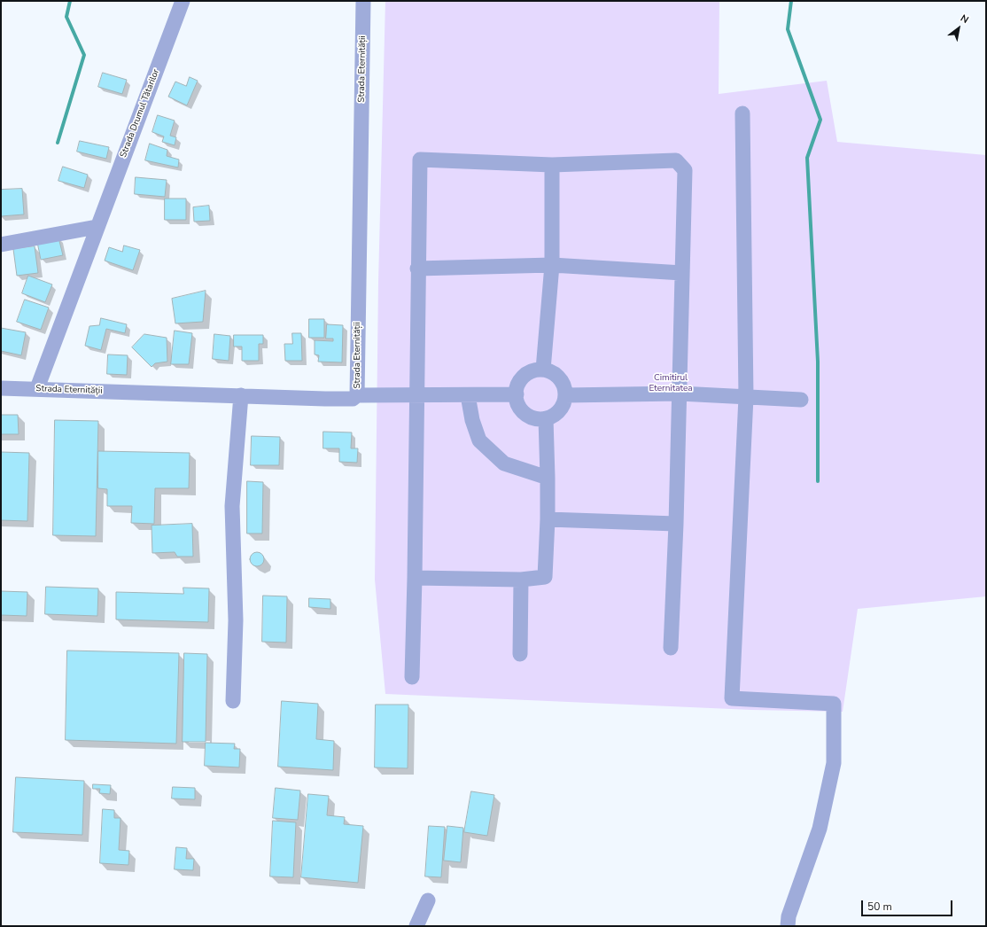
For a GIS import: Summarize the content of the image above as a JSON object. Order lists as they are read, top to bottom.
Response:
{
  "streets": {
    "street": ["Strada Eternității", "Strada Drumul Tătarilor"]
  },
  "crossings": [
    ["Strada Eternității", "Strada Drumul Tătarilor"]
  ],
  "parks": ["Cimitirul Eternitatea"],
  "scale_bar": "50 m",
  "north": "top right"
}
